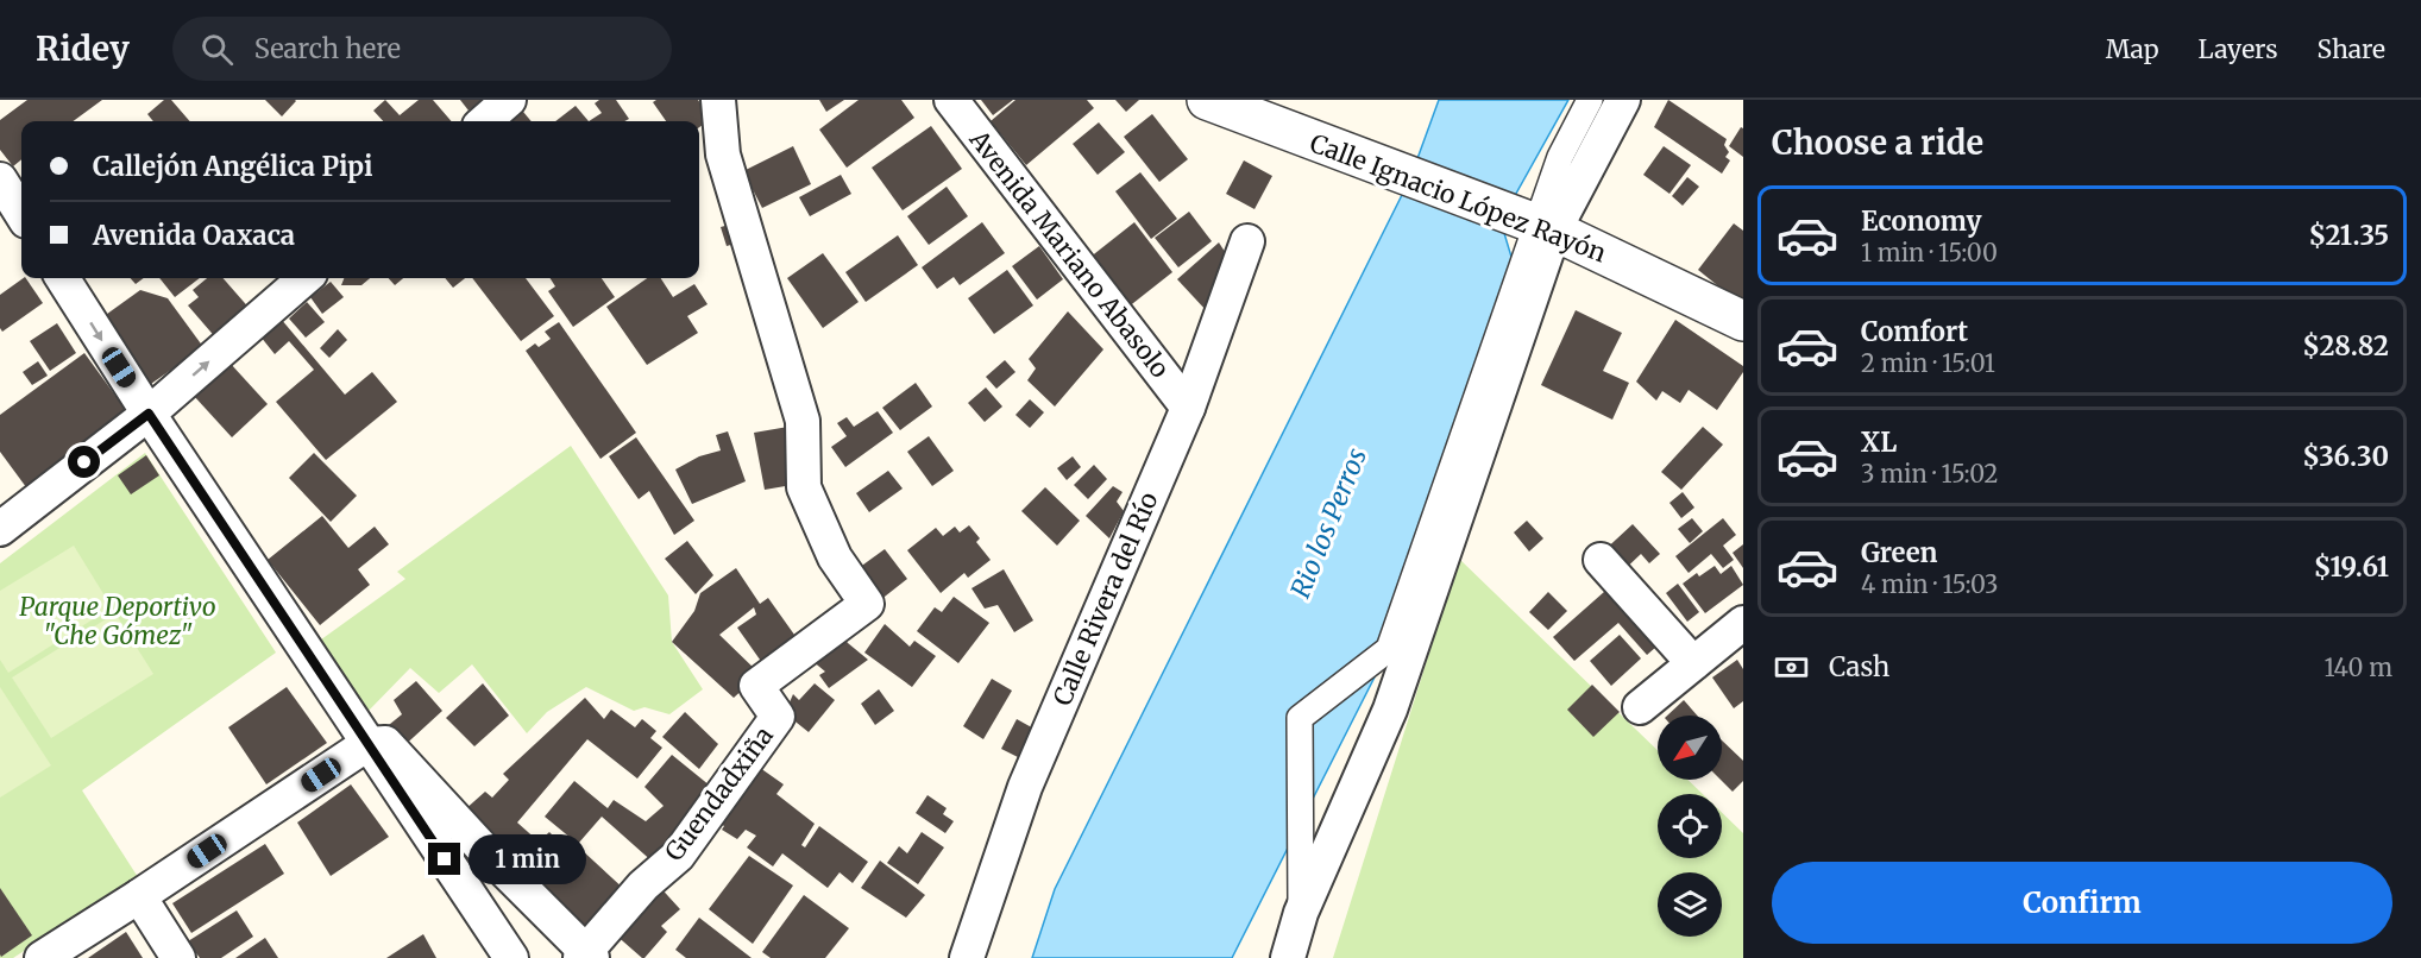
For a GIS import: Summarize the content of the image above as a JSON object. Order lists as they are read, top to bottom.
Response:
{
  "streets": {
    "street": [
      "Calle Ignacio López Rayón",
      "Avenida Mariano Abasolo",
      "Calle Rivera del Río",
      "Guendadxiña"
    ]
  },
  "crossings": [
    ["Avenida Mariano Abasolo", "Calle Rivera del Río"]
  ],
  "water": ["Rio los Perros"],
  "parks": ["Parque Deportivo \"Che Gómez\""],
  "north": "bottom left",
  "page": {
    "header": "Ridey",
    "search": "Search here",
    "nav": ["Map", "Layers", "Share"],
    "heading": "Choose a ride",
    "banner": ["Callejón Angélica Pipi", "Avenida Oaxaca"],
    "list": [
      {
        "name": "Economy",
        "note": "1 min · 15:00",
        "value": "$21.35"
      },
      {
        "name": "Comfort",
        "note": "2 min · 15:01",
        "value": "$28.82"
      },
      {
        "name": "XL",
        "note": "3 min · 15:02",
        "value": "$36.30"
      },
      {
        "name": "Green",
        "note": "4 min · 15:03",
        "value": "$19.61"
      }
    ],
    "pay": ["Cash", "140 m"],
    "bubble": "1 min",
    "buttons": "Confirm"
  }
}
